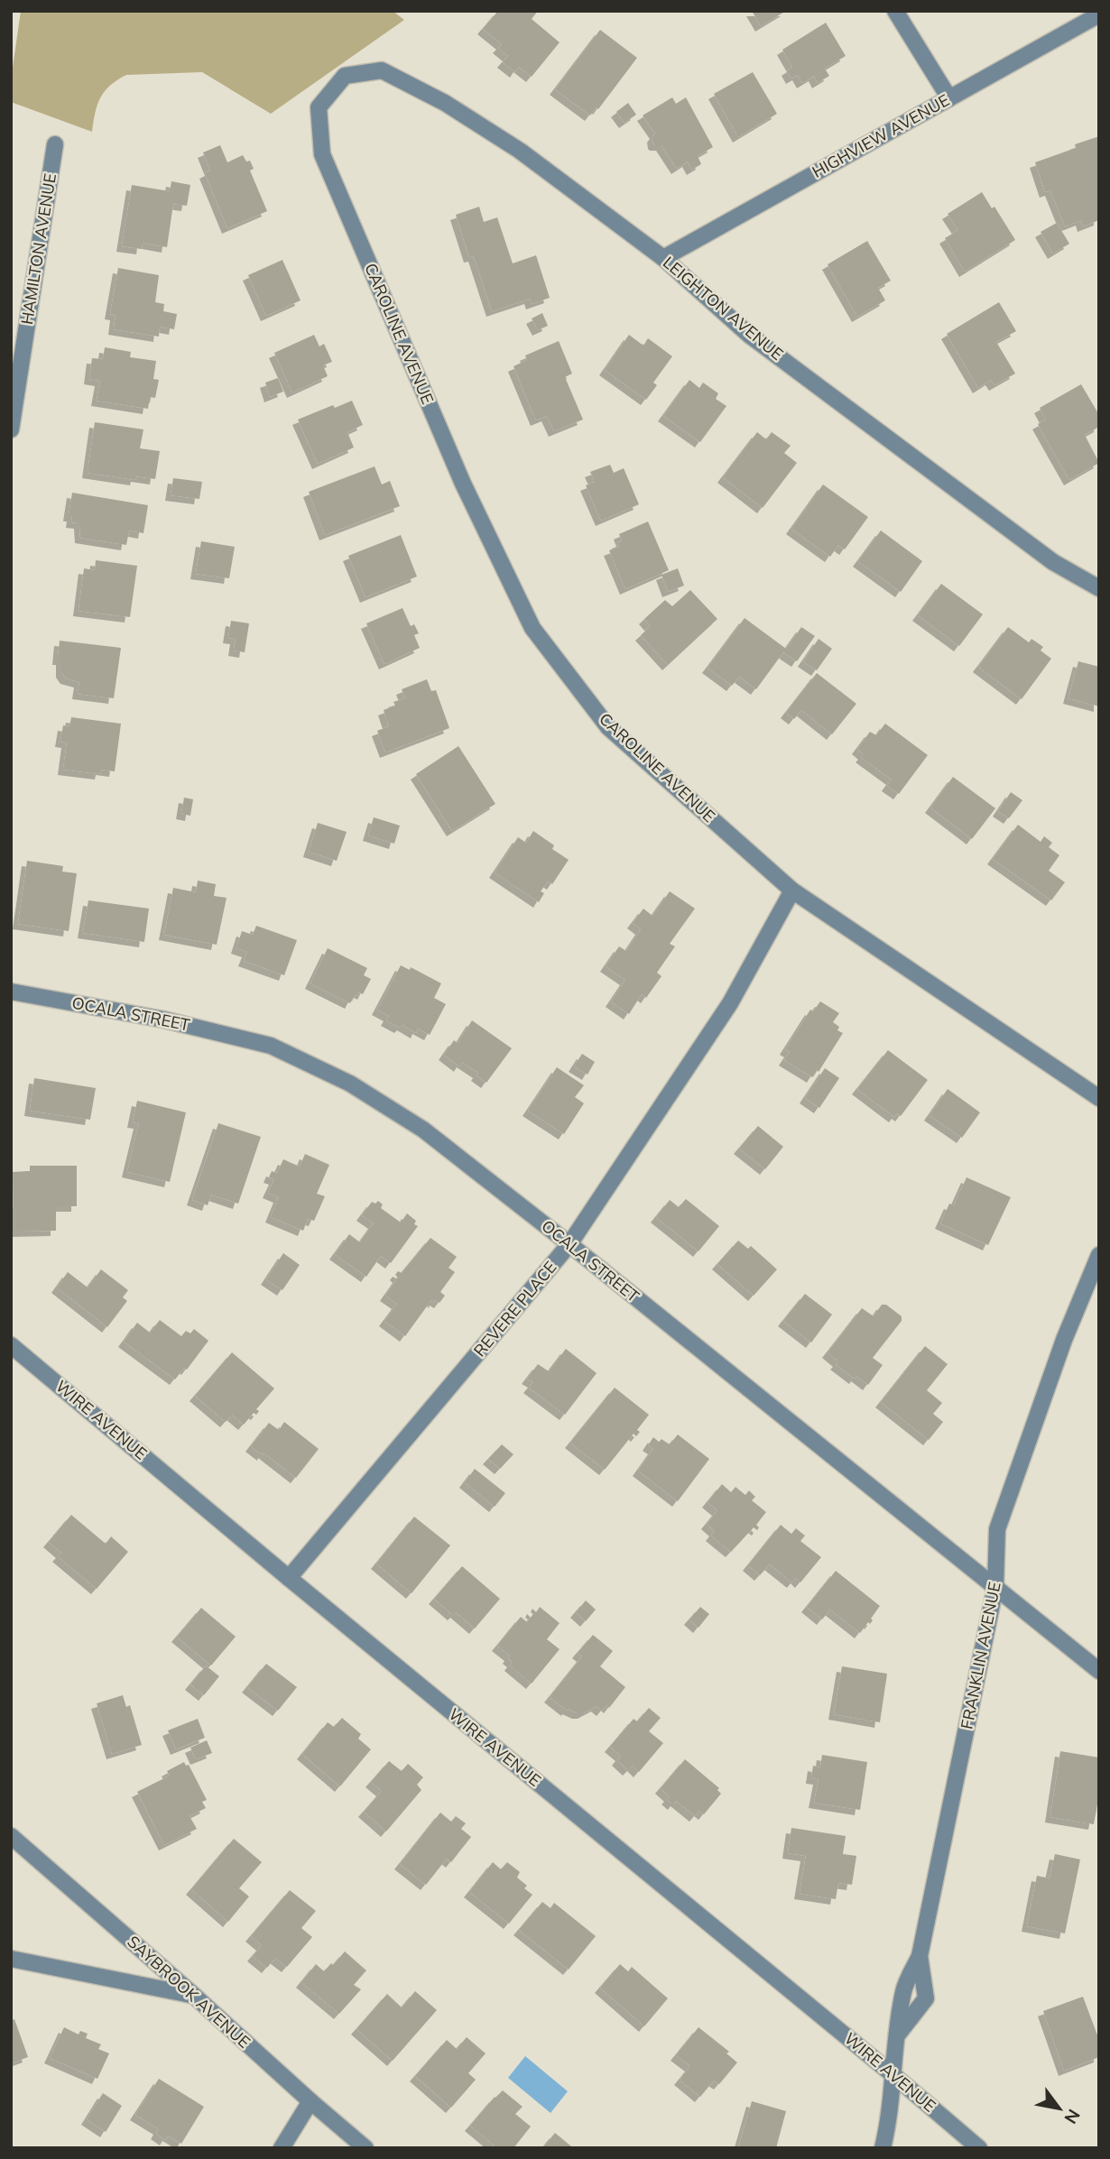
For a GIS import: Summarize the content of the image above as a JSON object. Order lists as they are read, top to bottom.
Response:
{
  "streets": {
    "street": [
      "HIGHVIEW AVENUE",
      "HAMILTON AVENUE",
      "LEIGHTON AVENUE",
      "CAROLINE AVENUE",
      "OCALA STREET",
      "REVERE PLACE",
      "WIRE AVENUE",
      "FRANKLIN AVENUE",
      "SAYBROOK AVENUE"
    ]
  },
  "crossings": [
    ["HIGHVIEW AVENUE", "LEIGHTON AVENUE"],
    ["LEIGHTON AVENUE", "CAROLINE AVENUE"],
    ["CAROLINE AVENUE", "REVERE PLACE"],
    ["OCALA STREET", "REVERE PLACE"],
    ["OCALA STREET", "FRANKLIN AVENUE"],
    ["REVERE PLACE", "WIRE AVENUE"],
    ["WIRE AVENUE", "FRANKLIN AVENUE"]
  ],
  "north": "bottom right"
}
